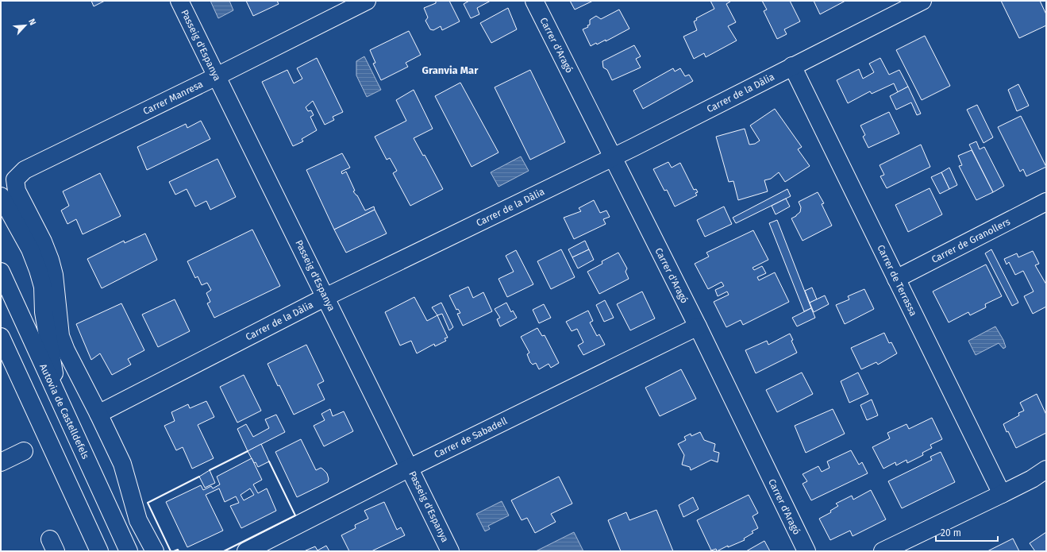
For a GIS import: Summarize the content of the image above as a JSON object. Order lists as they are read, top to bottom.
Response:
{
  "streets": {
    "main road": [
      "Passeig d'Espanya",
      "Carrer d'Aragó",
      "Carrer de la Dàlia",
      "Carrer Manresa",
      "Carrer de Granollers",
      "Carrer de Terrassa",
      "Autovia de Castelldefels",
      "Carrer de Sabadell"
    ]
  },
  "crossings": [
    ["Passeig d'Espanya", "Carrer de la Dàlia"],
    ["Passeig d'Espanya", "Carrer Manresa"],
    ["Passeig d'Espanya", "Carrer de Sabadell"],
    ["Carrer d'Aragó", "Carrer de la Dàlia"],
    ["Carrer d'Aragó", "Carrer de Sabadell"],
    ["Carrer de la Dàlia", "Carrer Manresa"],
    ["Carrer de la Dàlia", "Carrer de Terrassa"],
    ["Carrer de Granollers", "Carrer de Terrassa"]
  ],
  "districts": ["Granvia Mar"],
  "scale_bar": "20 m",
  "north": "top right"
}
